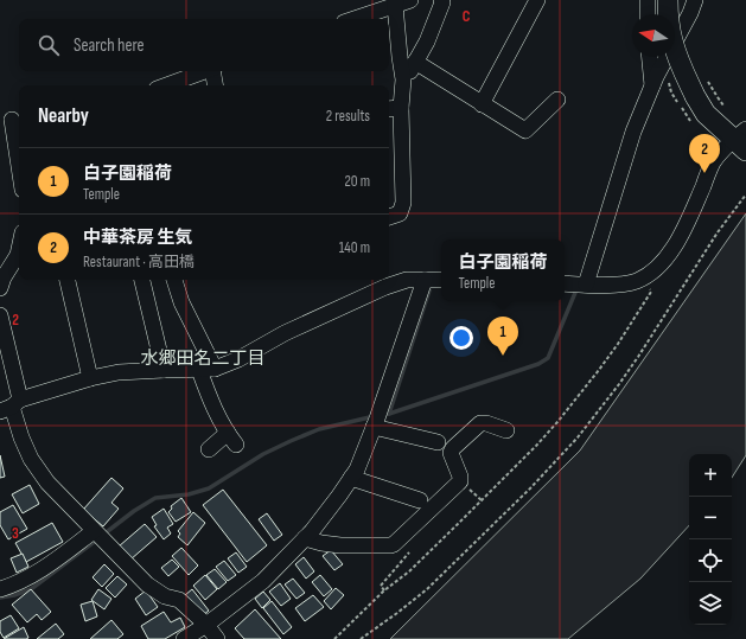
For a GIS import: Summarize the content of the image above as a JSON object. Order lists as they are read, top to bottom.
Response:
{
  "districts": ["水郷田名二丁目"],
  "north": "left",
  "page": {
    "search": "Search here",
    "heading": ["Nearby", "2 results"],
    "pins": ["2", "1"],
    "list": [
      {
        "mark": "1",
        "name": "白子園稲荷",
        "note": "Temple",
        "value": "20 m"
      },
      {
        "mark": "2",
        "name": "中華茶房 生気",
        "note": "Restaurant · 高田橋",
        "value": "140 m"
      }
    ],
    "popup": ["白子園稲荷", "Temple"],
    "map_buttons": ["+", "−"]
  },
  "grid": {
    "columns": ["C"],
    "rows": ["2", "3"]
  }
}
